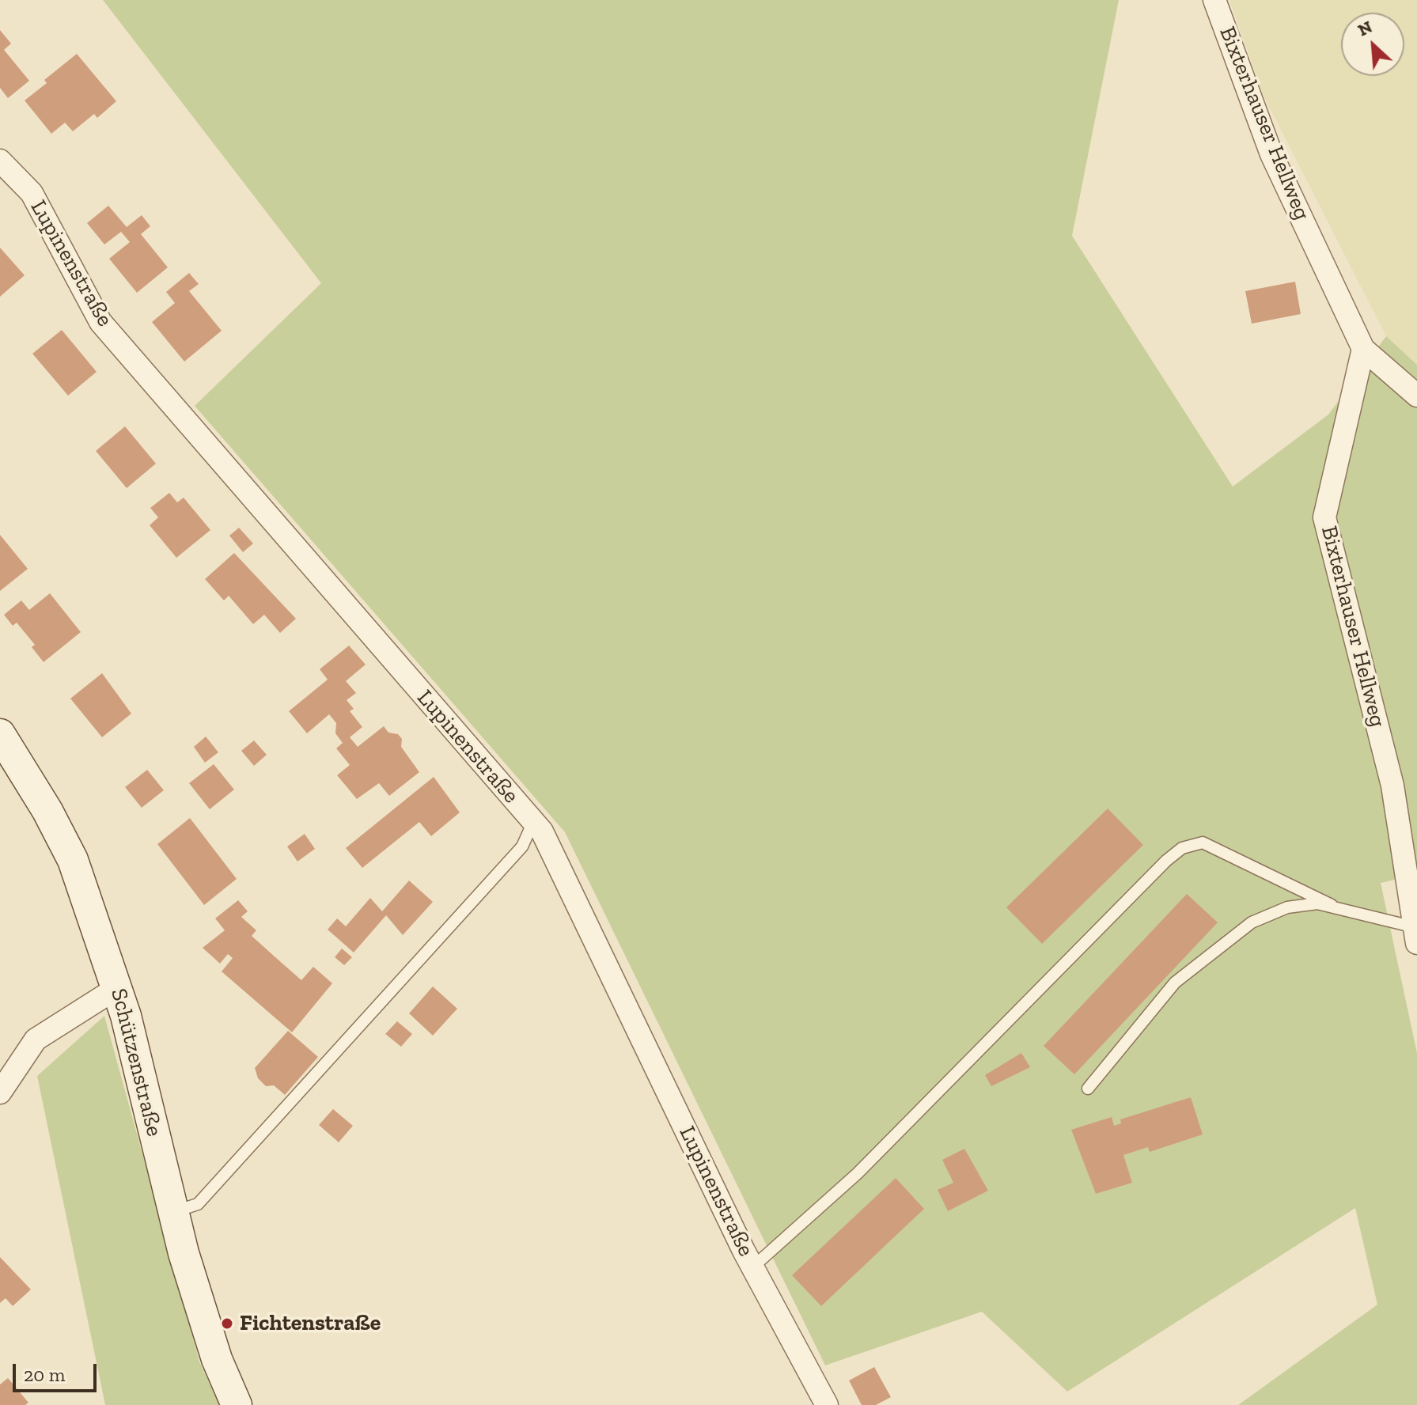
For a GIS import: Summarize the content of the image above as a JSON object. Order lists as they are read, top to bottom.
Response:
{
  "streets": {
    "street": ["Bixterhauser Hellweg", "Lupinenstraße", "Schützenstraße"]
  },
  "places": ["Fichtenstraße"],
  "scale_bar": "20 m",
  "north": "top left"
}
